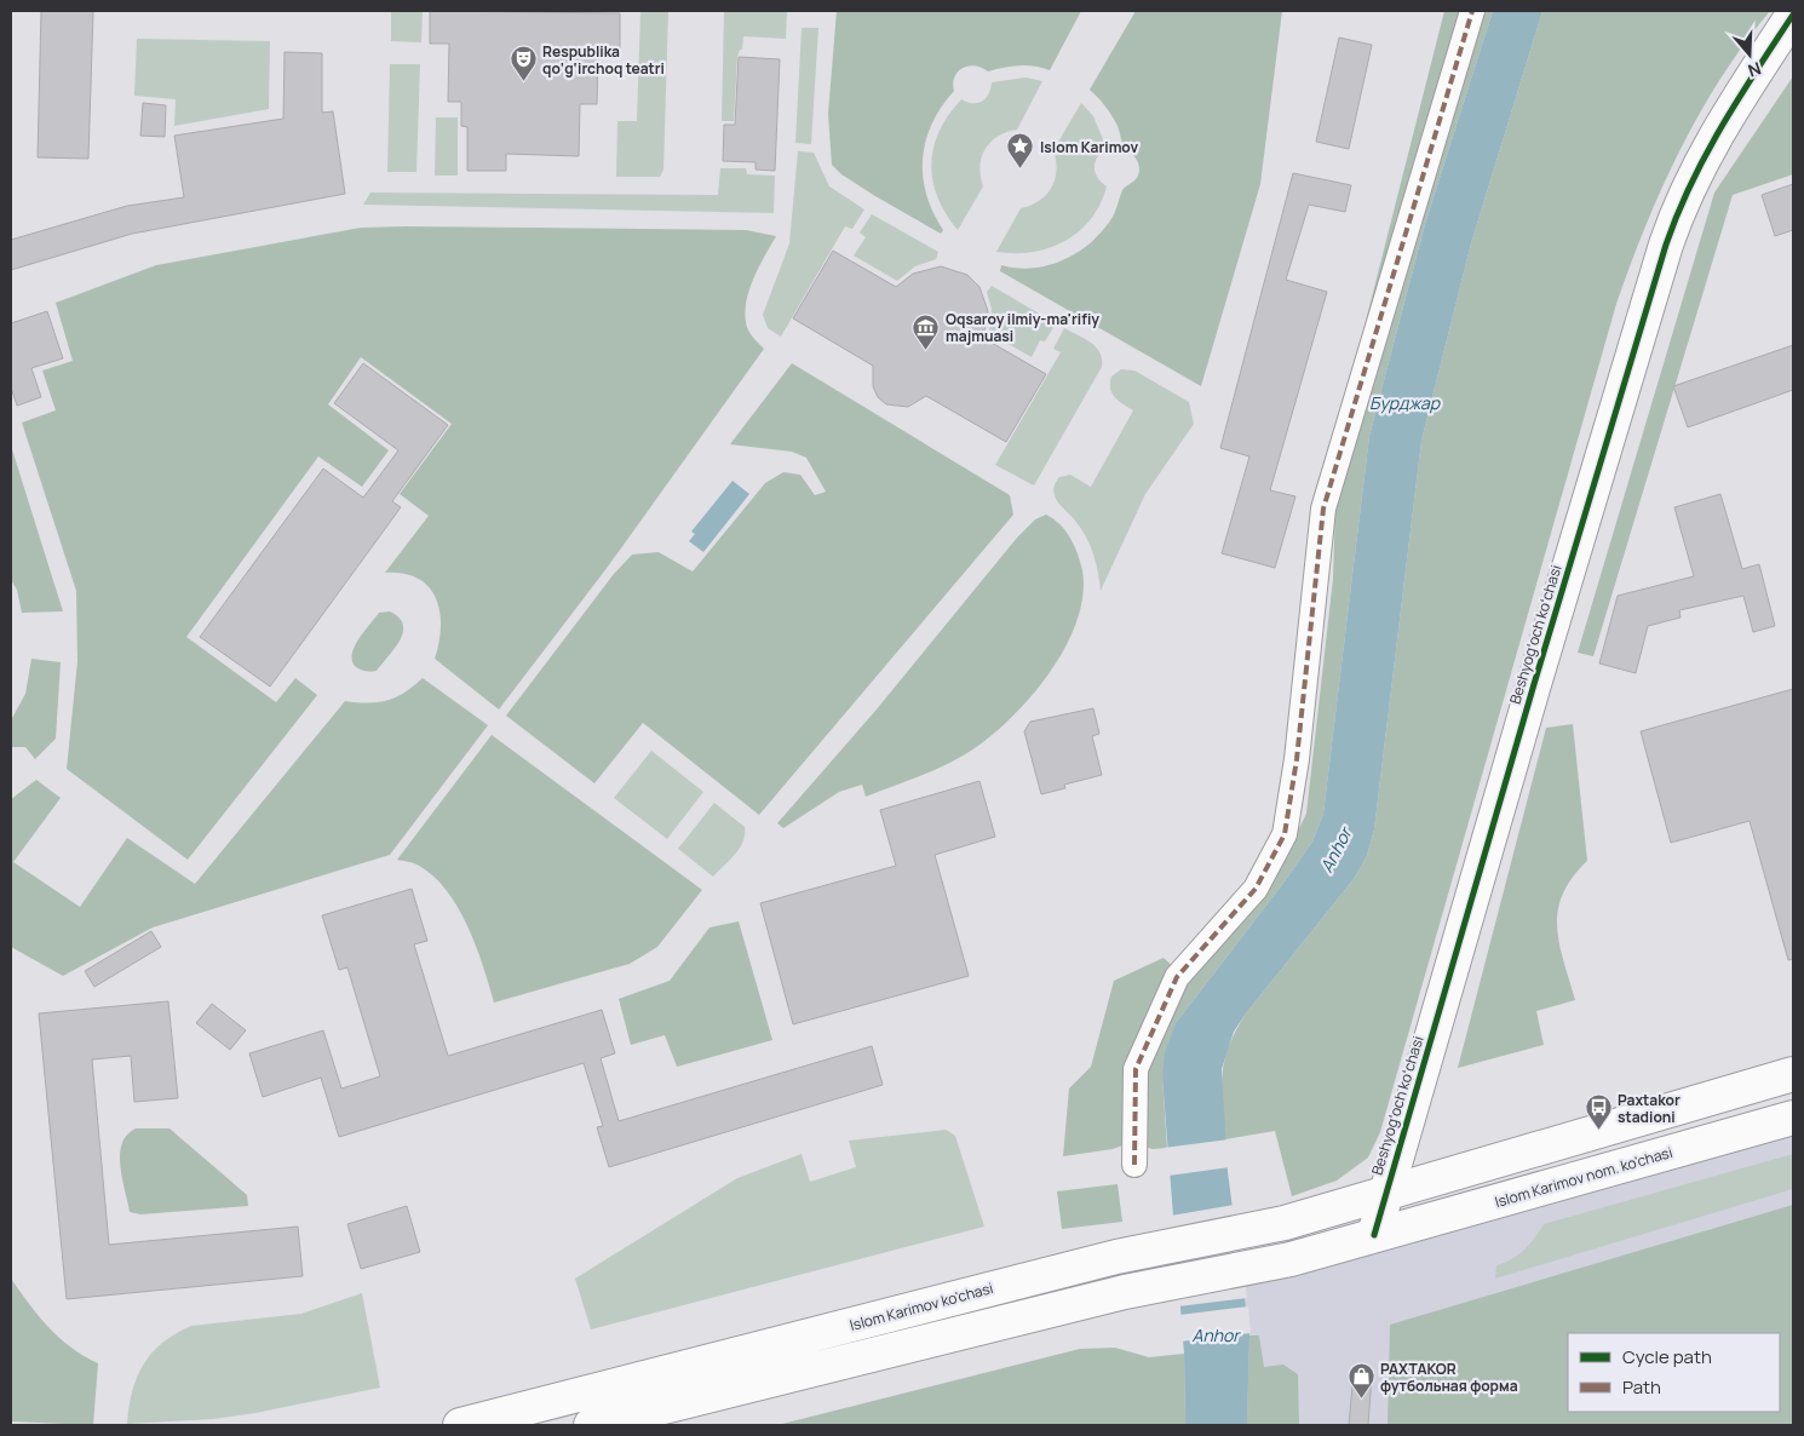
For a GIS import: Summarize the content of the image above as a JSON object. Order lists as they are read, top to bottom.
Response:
{
  "streets": {
    "main road": ["Beshyogʻoch koʻchasi", "Islom Karimov nom. ko'chasi", "Islom Karimov ko'chasi"]
  },
  "crossings": [
    ["Beshyogʻoch koʻchasi", "Islom Karimov nom. ko'chasi"],
    ["Beshyogʻoch koʻchasi", "Islom Karimov ko'chasi"]
  ],
  "water": ["Бурджар", "Anhor"],
  "places": {
    "theatre": ["Respublika qo‘g‘irchoq teatri"],
    "place": ["Islom Karimov"],
    "museum": ["Oqsaroy ilmiy-ma'rifiy majmuasi"],
    "bus stop": ["Paxtakor stadioni"],
    "shop": ["PAXTAKOR футбольная форма"]
  },
  "legend": ["Cycle path", "Path"],
  "north": "bottom"
}
